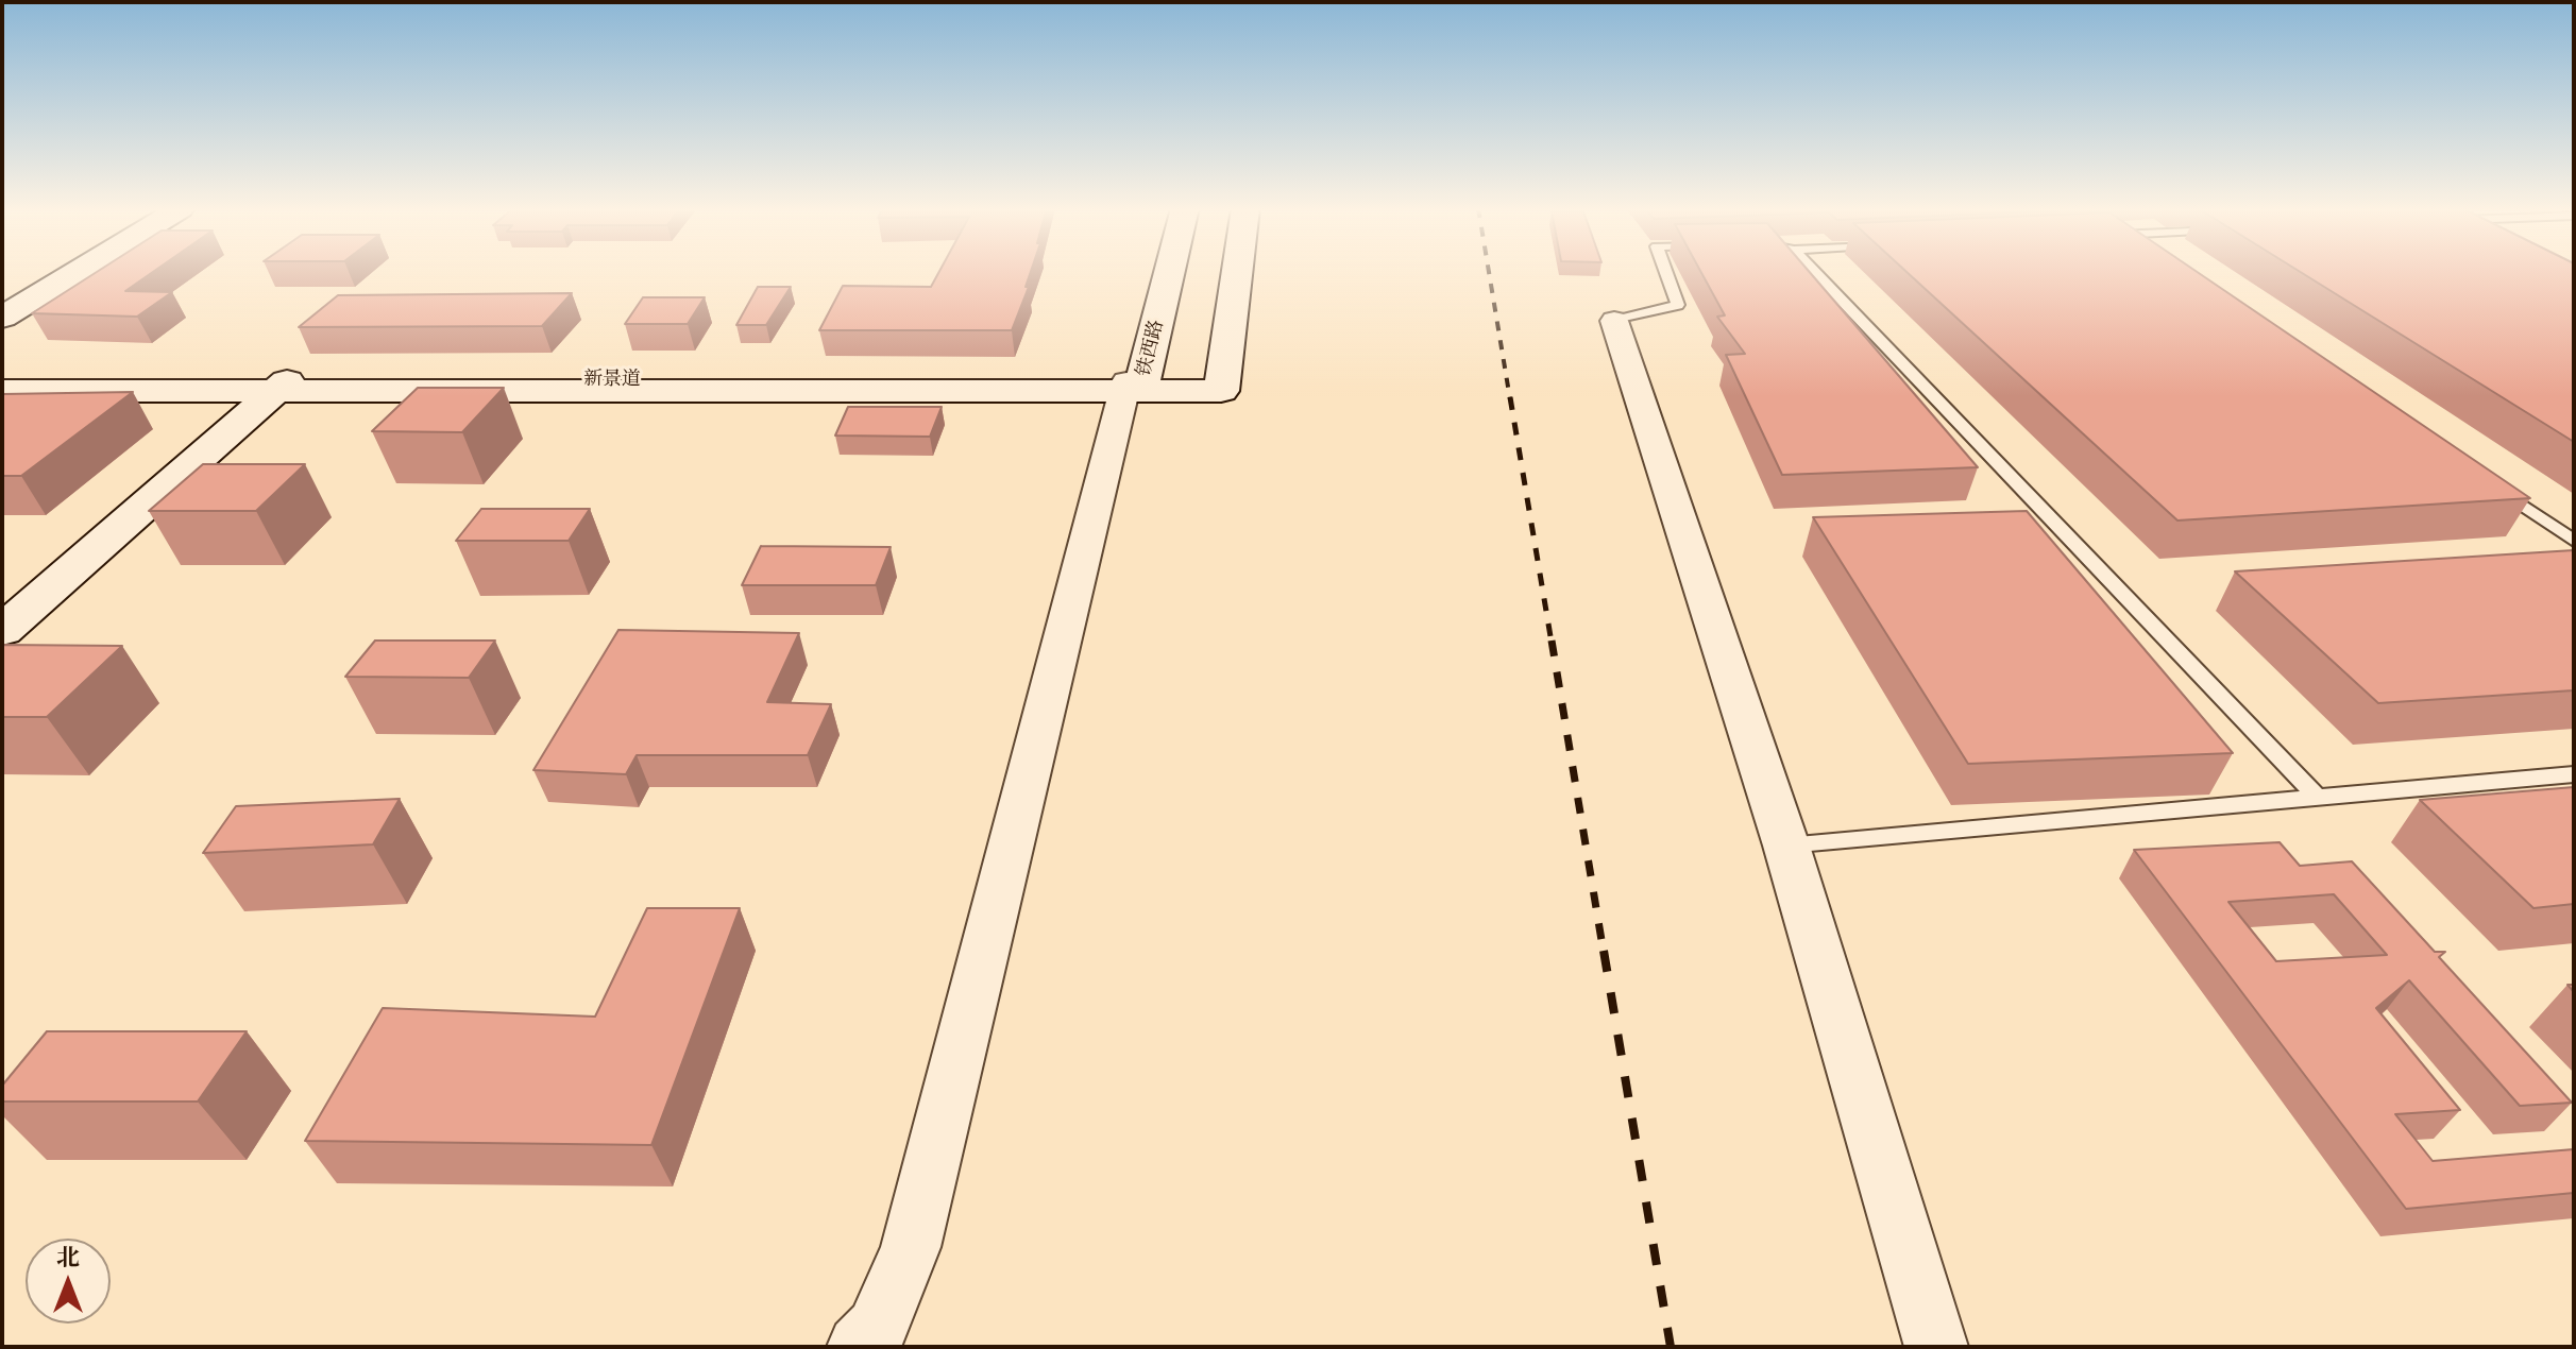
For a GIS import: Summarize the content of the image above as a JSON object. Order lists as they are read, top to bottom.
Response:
{
  "streets": {
    "street": ["铁西路", "新景道"]
  },
  "crossings": [
    ["铁西路", "新景道"]
  ],
  "north": "top"
}
